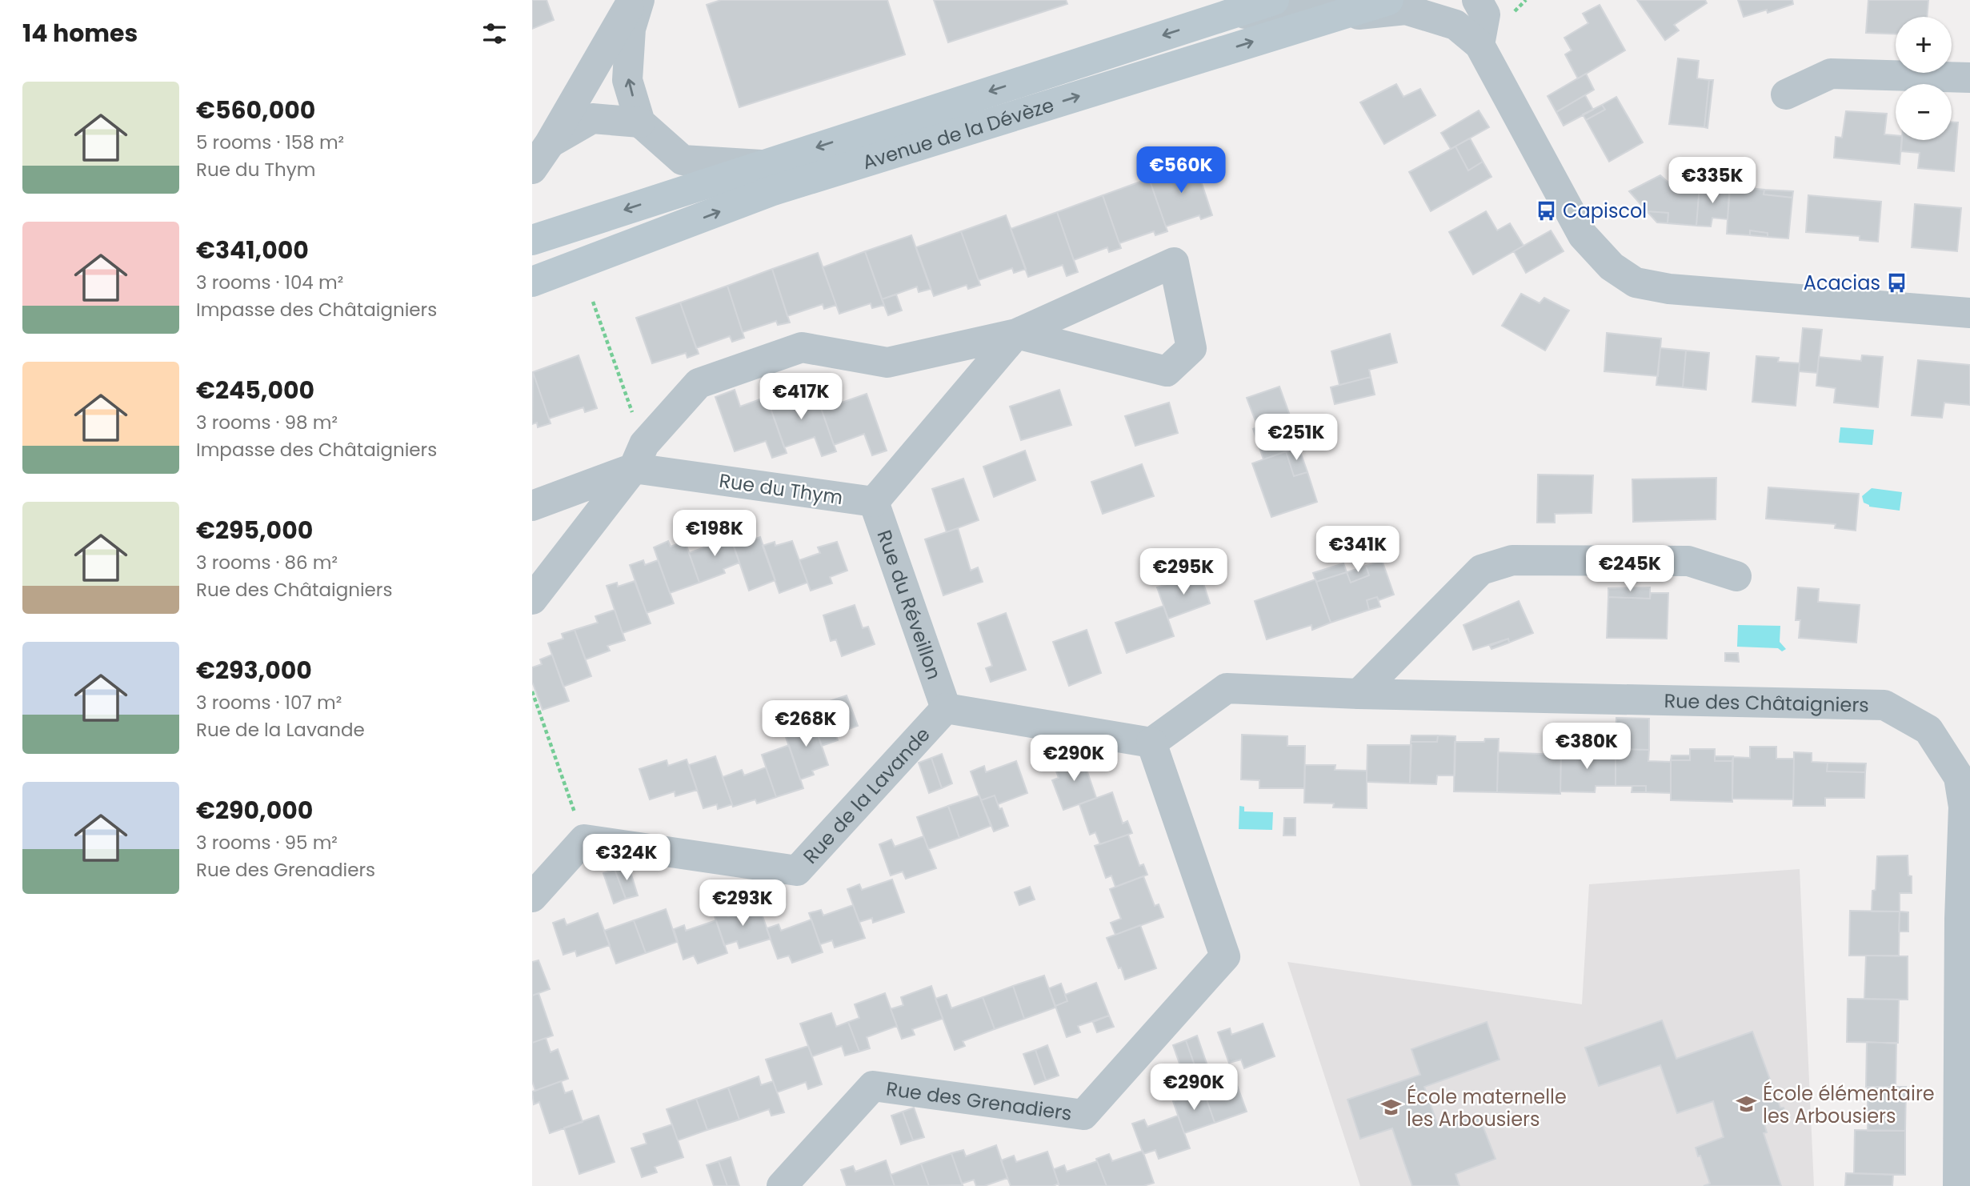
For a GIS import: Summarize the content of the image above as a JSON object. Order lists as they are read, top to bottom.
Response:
{
  "streets": {
    "main road": ["Avenue de la Dévèze"],
    "street": [
      "Rue du Thym",
      "Rue du Réveillon",
      "Rue des Châtaigniers",
      "Rue de la Lavande",
      "Rue des Grenadiers"
    ]
  },
  "crossings": [
    ["Rue du Thym", "Rue du Réveillon"],
    ["Rue du Réveillon", "Rue de la Lavande"],
    ["Rue des Châtaigniers", "Rue des Grenadiers"]
  ],
  "places": {
    "bus stop": ["Capiscol", "Acacias"],
    "school or university": ["École élémentaire les Arbousiers", "École maternelle les Arbousiers"]
  },
  "page": {
    "heading": "14 homes",
    "map_buttons": ["+", "−"],
    "list": [
      {
        "name": "€560,000",
        "note": "5 rooms · 158 m² · Rue du Thym"
      },
      {
        "name": "€341,000",
        "note": "3 rooms · 104 m² · Impasse des Châtaigniers"
      },
      {
        "name": "€245,000",
        "note": "3 rooms · 98 m² · Impasse des Châtaigniers"
      },
      {
        "name": "€295,000",
        "note": "3 rooms · 86 m² · Rue des Châtaigniers"
      },
      {
        "name": "€293,000",
        "note": "3 rooms · 107 m² · Rue de la Lavande"
      },
      {
        "name": "€290,000",
        "note": "3 rooms · 95 m² · Rue des Grenadiers"
      }
    ],
    "price": [
      "€560K",
      "€335K",
      "€417K",
      "€251K",
      "€198K",
      "€341K",
      "€245K",
      "€295K",
      "€268K",
      "€380K",
      "€290K",
      "€324K",
      "€293K",
      "€290K"
    ]
  }
}
